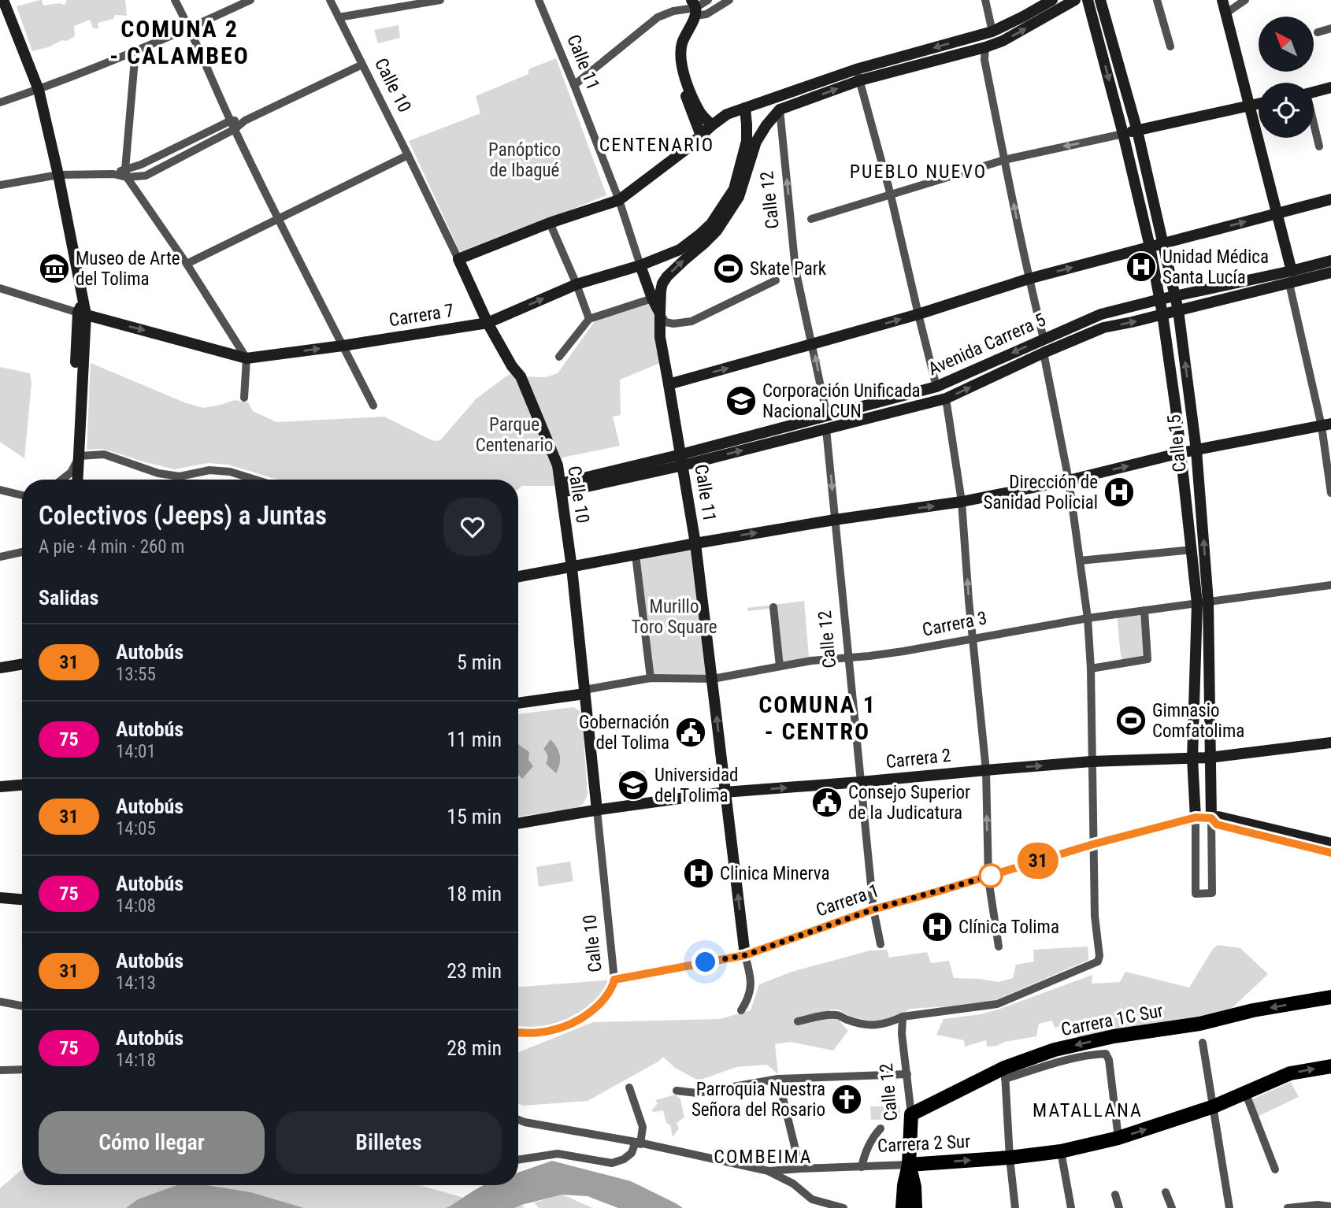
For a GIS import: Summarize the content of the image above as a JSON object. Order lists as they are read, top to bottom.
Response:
{
  "streets": {
    "main road": [
      "Calle 11",
      "Calle 10",
      "Calle 12",
      "Carrera 7",
      "Avenida Carrera 5",
      "Calle 15",
      "Carrera 3",
      "Carrera 2",
      "Carrera 1",
      "Carrera 1C Sur",
      "Carrera 2 Sur"
    ]
  },
  "crossings": [
    ["Calle 11", "Carrera 7"],
    ["Calle 11", "Avenida Carrera 5"],
    ["Calle 11", "Carrera 3"],
    ["Calle 11", "Carrera 2"],
    ["Calle 11", "Carrera 1"],
    ["Calle 10", "Carrera 7"],
    ["Calle 10", "Avenida Carrera 5"],
    ["Calle 10", "Carrera 3"],
    ["Calle 10", "Carrera 2"],
    ["Calle 10", "Carrera 1"],
    ["Calle 12", "Avenida Carrera 5"],
    ["Calle 12", "Carrera 3"],
    ["Calle 12", "Carrera 2"],
    ["Calle 12", "Carrera 1"],
    ["Calle 12", "Carrera 1C Sur"],
    ["Calle 12", "Carrera 2 Sur"],
    ["Avenida Carrera 5", "Calle 15"],
    ["Calle 15", "Carrera 3"],
    ["Calle 15", "Carrera 2"],
    ["Calle 15", "Carrera 1"]
  ],
  "one_way": ["Carrera 7", "Carrera 1C Sur"],
  "districts": [
    "COMUNA 2 - CALAMBEO",
    "CENTENARIO",
    "PUEBLO NUEVO",
    "COMUNA 1 - CENTRO",
    "MATALLANA",
    "COMBEIMA"
  ],
  "parks": ["Panóptico de Ibagué", "Parque Centenario", "Murillo Toro Square"],
  "places": {
    "hospital": [
      "Unidad Médica Santa Lucía",
      "Dirección de Sanidad Policial",
      "Clinica Minerva",
      "Clínica Tolima"
    ],
    "museum": ["Museo de Arte del Tolima"],
    "sports": ["Skate Park", "Gimnasio Comfatolima"],
    "school or university": ["Corporación Unificada Nacional CUN", "Universidad del Tolima"],
    "public building": ["Gobernación del Tolima", "Consejo Superior de la Judicatura"],
    "church": ["Parroquia Nuestra Señora del Rosario"]
  },
  "lines": ["bus line 31"],
  "north": "top left",
  "page": {
    "on_map": "31",
    "heading": [
      ["Colectivos (Jeeps) a Juntas", "A pie · 4 min · 260 m"],
      "Salidas"
    ],
    "list": [
      {
        "mark": "31",
        "name": "Autobús",
        "note": "13:55",
        "value": "5 min"
      },
      {
        "mark": "75",
        "name": "Autobús",
        "note": "14:01",
        "value": "11 min"
      },
      {
        "mark": "31",
        "name": "Autobús",
        "note": "14:05",
        "value": "15 min"
      },
      {
        "mark": "75",
        "name": "Autobús",
        "note": "14:08",
        "value": "18 min"
      },
      {
        "mark": "31",
        "name": "Autobús",
        "note": "14:13",
        "value": "23 min"
      },
      {
        "mark": "75",
        "name": "Autobús",
        "note": "14:18",
        "value": "28 min"
      }
    ],
    "buttons": ["Cómo llegar", "Billetes"]
  }
}
